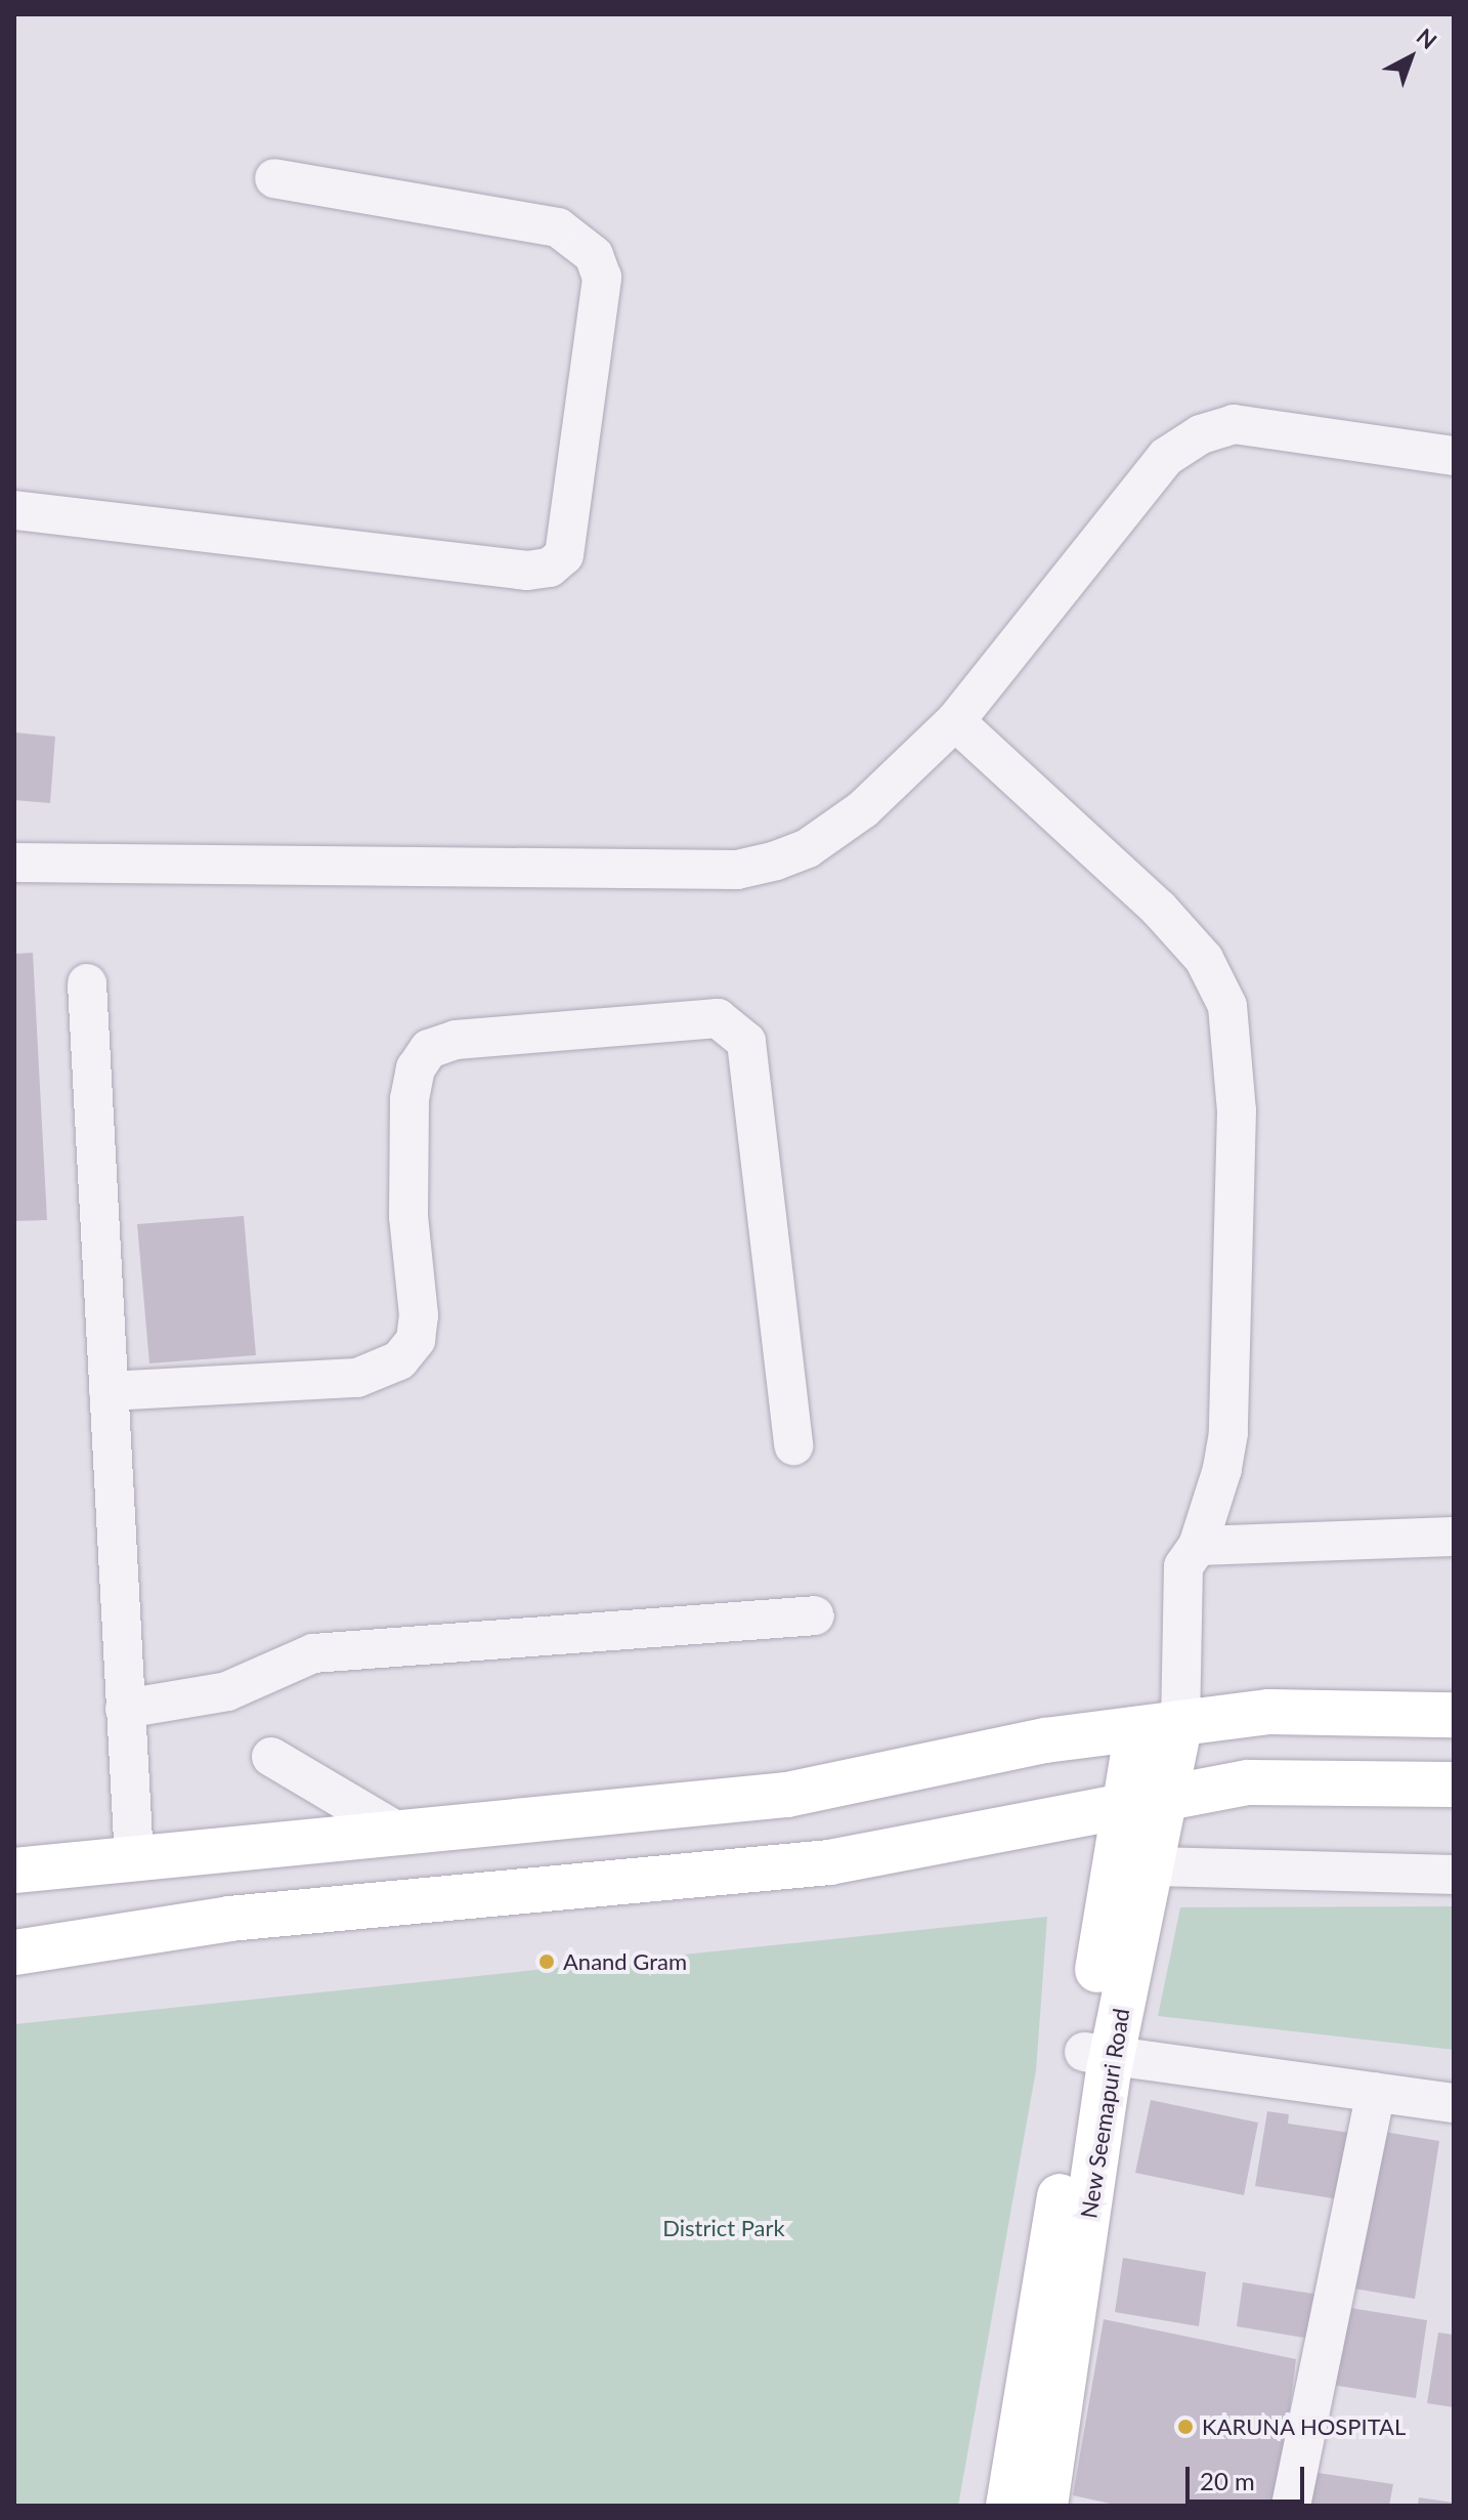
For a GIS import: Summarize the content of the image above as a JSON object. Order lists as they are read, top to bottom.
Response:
{
  "streets": {
    "main road": ["New Seemapuri Road"]
  },
  "parks": ["District Park"],
  "places": ["Anand Gram", "KARUNA HOSPITAL"],
  "scale_bar": "20 m",
  "north": "top right"
}
